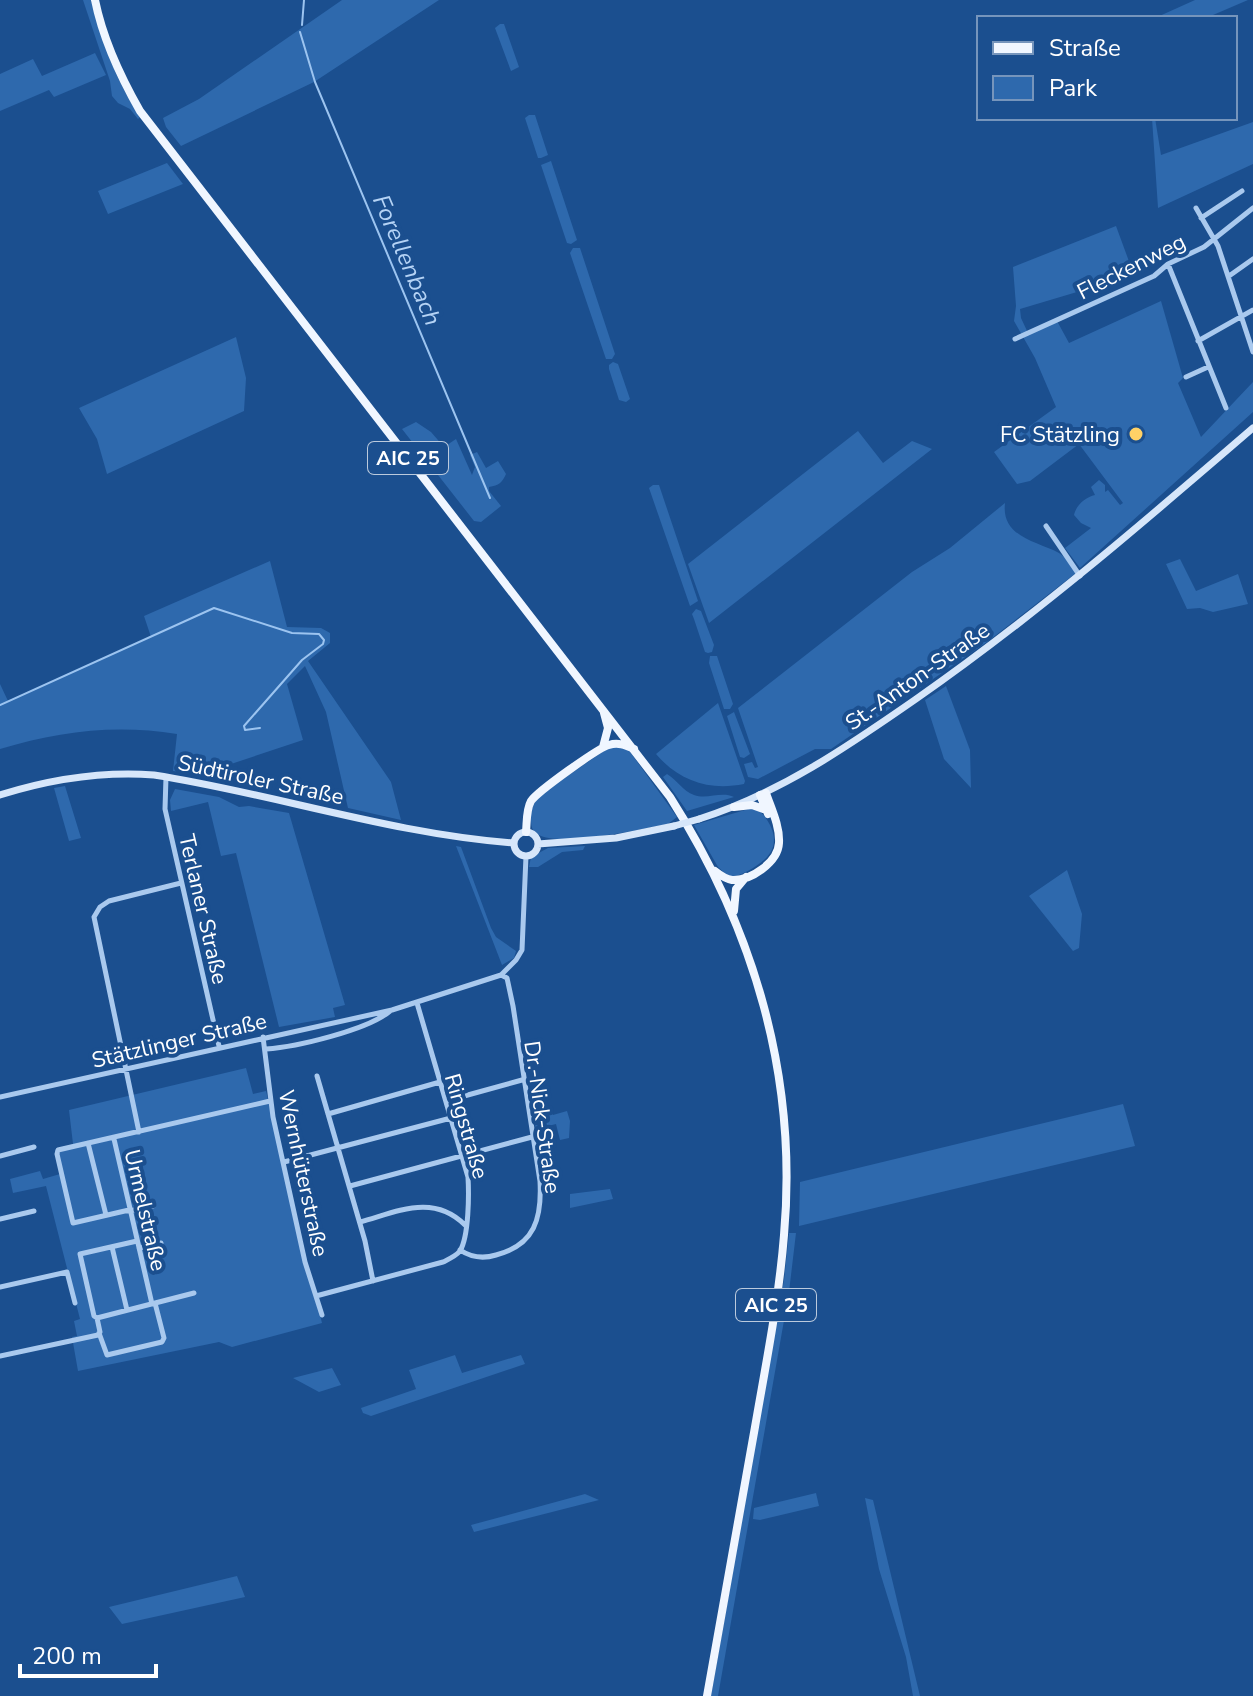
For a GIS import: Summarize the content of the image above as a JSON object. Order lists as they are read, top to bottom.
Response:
{
  "streets": {
    "main road": ["AIC 25", "St.-Anton-Straße", "Südtiroler Straße"],
    "street": [
      "Fleckenweg",
      "Terlaner Straße",
      "Stätzlinger Straße",
      "Dr.-Nick-Straße",
      "Ringstraße",
      "Wernhüterstraße",
      "Urmelstraße"
    ]
  },
  "crossings": [
    ["St.-Anton-Straße", "Südtiroler Straße"],
    ["St.-Anton-Straße", "Stätzlinger Straße"],
    ["Südtiroler Straße", "Terlaner Straße"],
    ["Südtiroler Straße", "Stätzlinger Straße"],
    ["Terlaner Straße", "Stätzlinger Straße"],
    ["Stätzlinger Straße", "Dr.-Nick-Straße"],
    ["Stätzlinger Straße", "Ringstraße"],
    ["Stätzlinger Straße", "Wernhüterstraße"],
    ["Dr.-Nick-Straße", "Ringstraße"],
    ["Wernhüterstraße", "Urmelstraße"]
  ],
  "water": ["Forellenbach"],
  "places": ["FC Stätzling"],
  "legend": ["Straße", "Park"],
  "scale_bar": "200 m"
}
